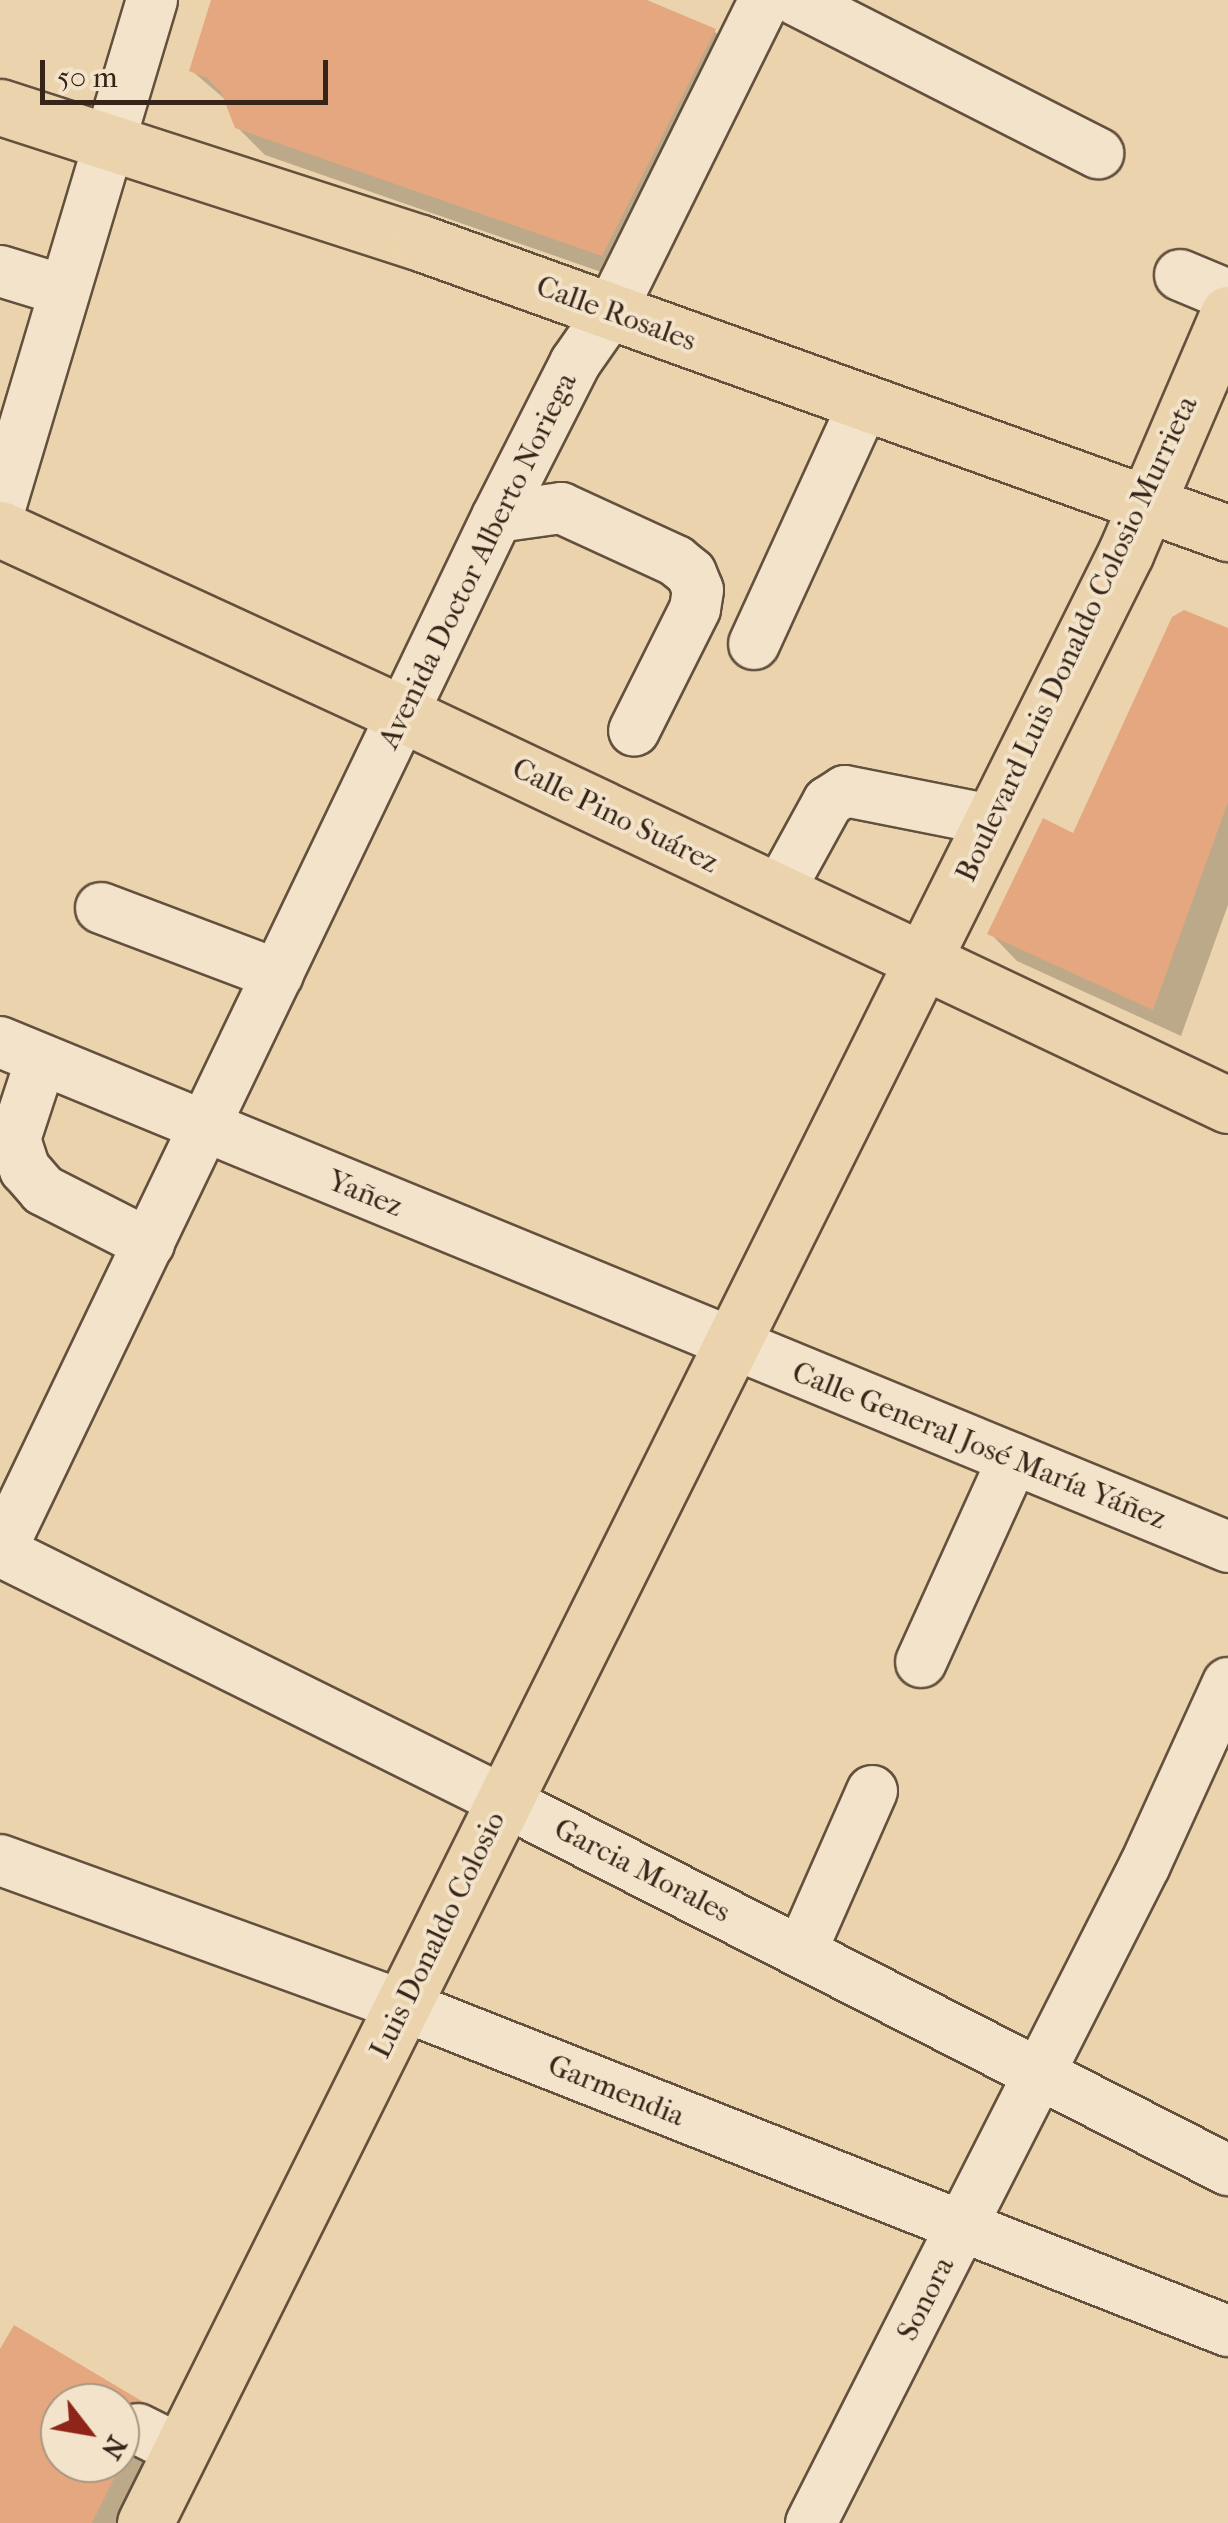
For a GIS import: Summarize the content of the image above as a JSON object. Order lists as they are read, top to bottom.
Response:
{
  "streets": {
    "main road": [
      "Calle Rosales",
      "Boulevard Luis Donaldo Colosio Murrieta",
      "Calle Pino Suárez",
      "Luis Donaldo Colosio"
    ],
    "street": [
      "Avenida Doctor Alberto Noriega",
      "Yañez",
      "Calle General José María Yáñez",
      "Garcia Morales",
      "Garmendia",
      "Sonora"
    ]
  },
  "crossings": [
    ["Calle Rosales", "Avenida Doctor Alberto Noriega"],
    ["Calle Rosales", "Boulevard Luis Donaldo Colosio Murrieta"],
    ["Avenida Doctor Alberto Noriega", "Calle Pino Suárez"],
    ["Avenida Doctor Alberto Noriega", "Yañez"],
    ["Avenida Doctor Alberto Noriega", "Garcia Morales"],
    ["Boulevard Luis Donaldo Colosio Murrieta", "Calle Pino Suárez"],
    ["Boulevard Luis Donaldo Colosio Murrieta", "Yañez"],
    ["Boulevard Luis Donaldo Colosio Murrieta", "Calle General José María Yáñez"],
    ["Boulevard Luis Donaldo Colosio Murrieta", "Luis Donaldo Colosio"],
    ["Yañez", "Calle General José María Yáñez"],
    ["Yañez", "Luis Donaldo Colosio"],
    ["Calle General José María Yáñez", "Luis Donaldo Colosio"],
    ["Garcia Morales", "Luis Donaldo Colosio"],
    ["Garcia Morales", "Sonora"],
    ["Luis Donaldo Colosio", "Garmendia"],
    ["Garmendia", "Sonora"]
  ],
  "scale_bar": "50 m",
  "north": "bottom right"
}
